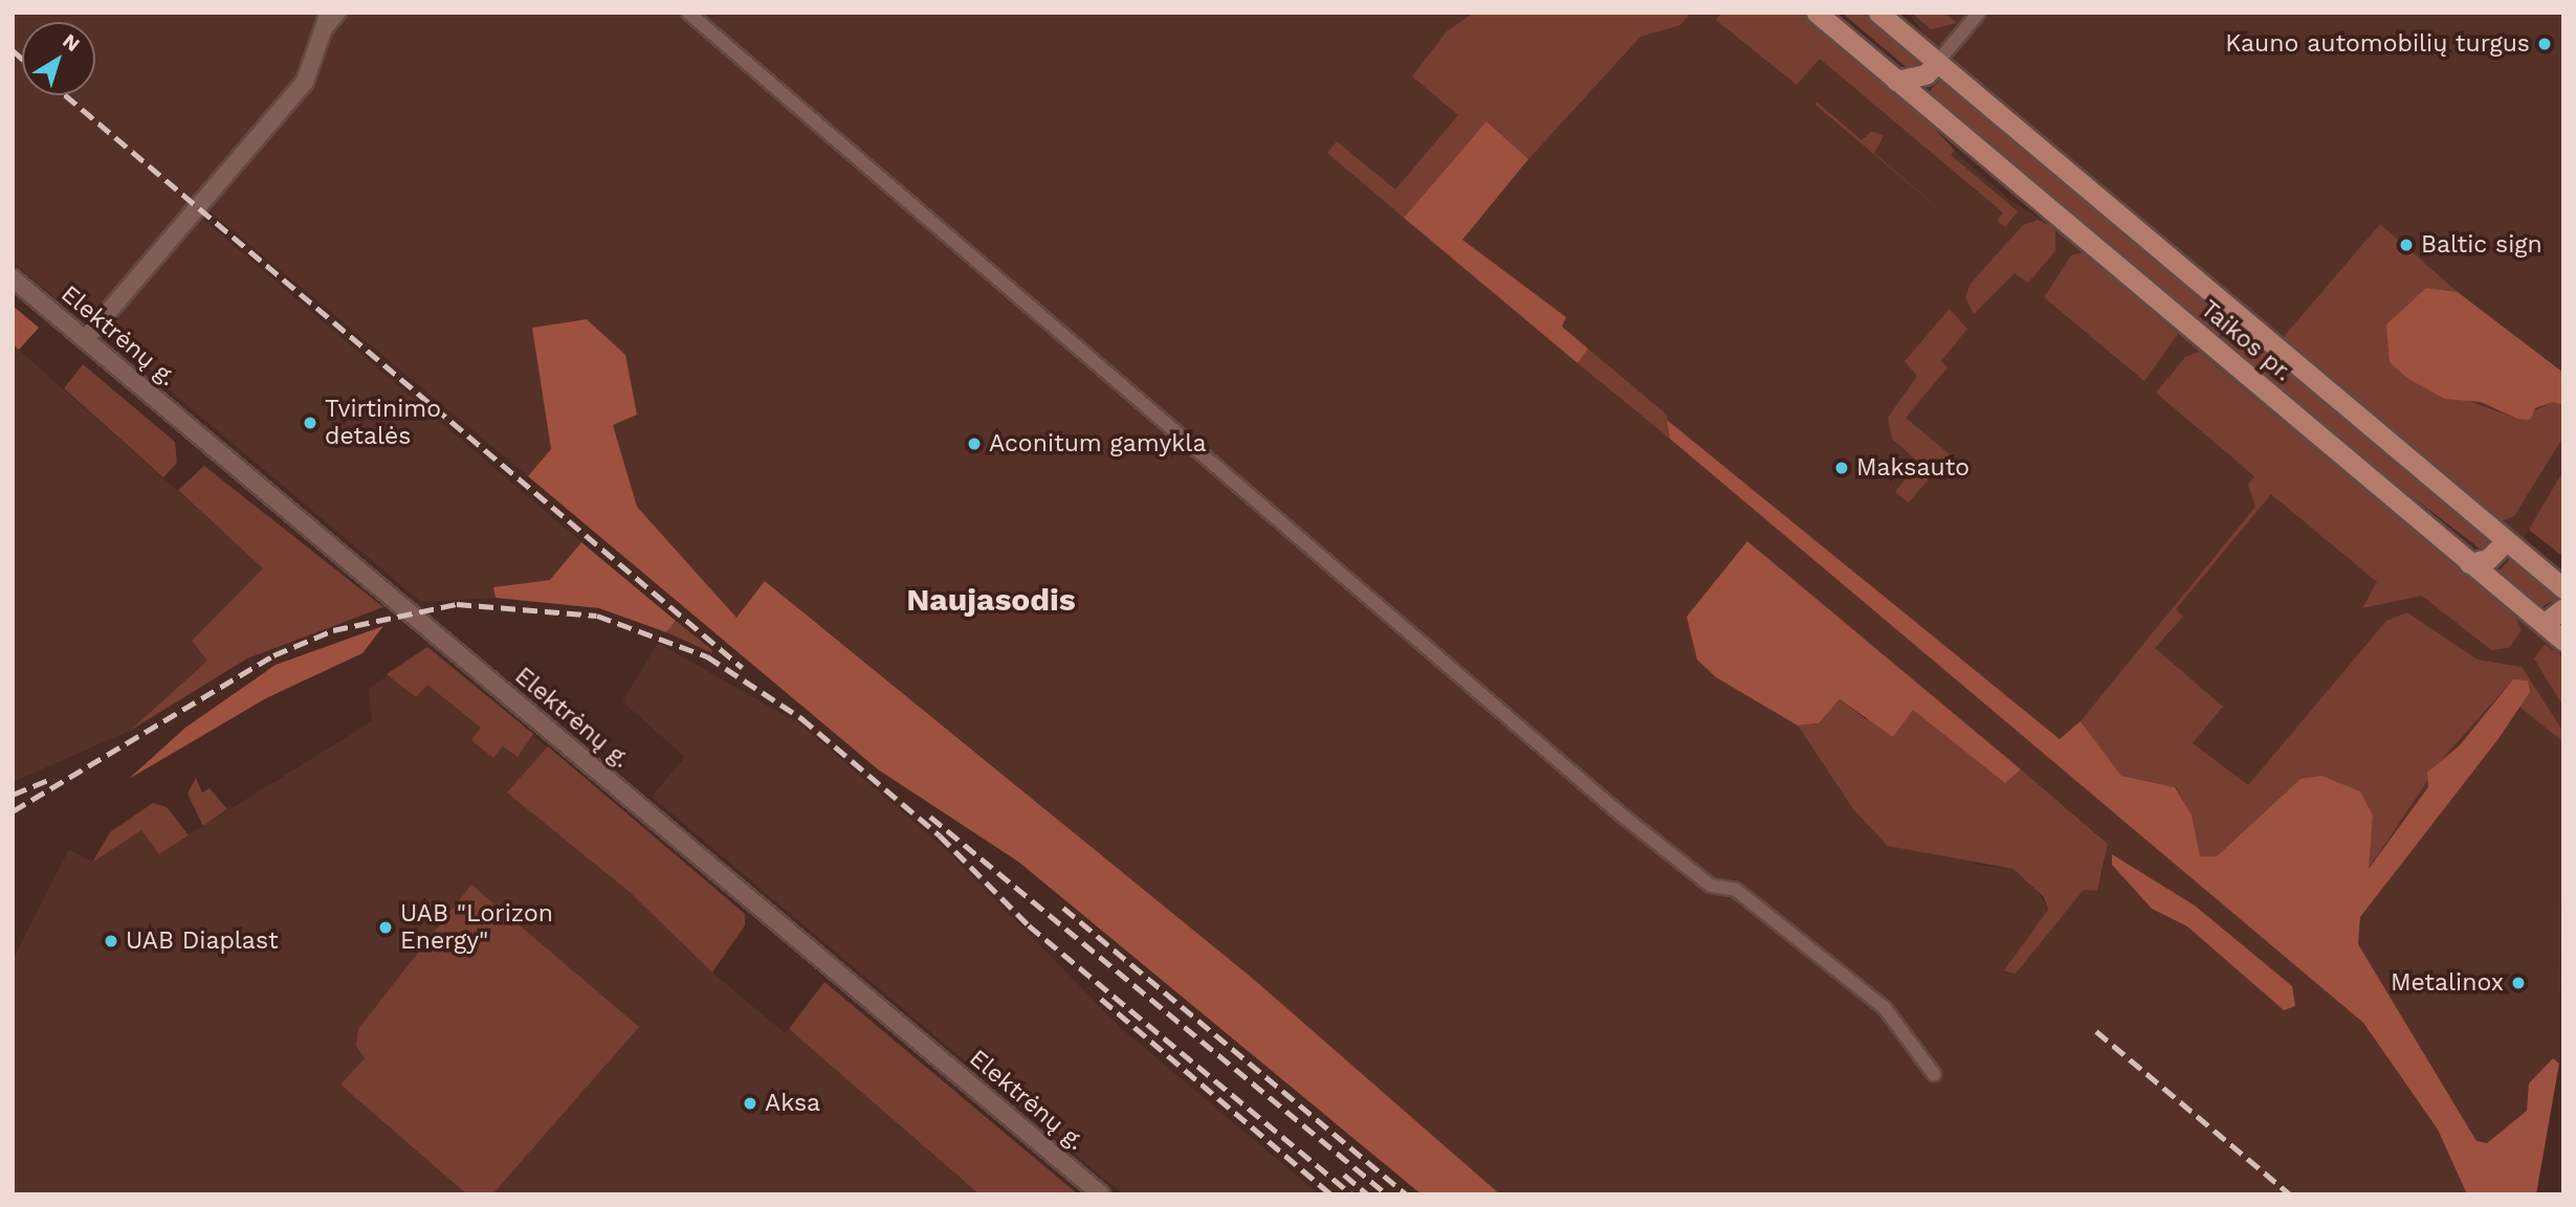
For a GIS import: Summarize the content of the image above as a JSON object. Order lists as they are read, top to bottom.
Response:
{
  "streets": {
    "main road": ["Taikos pr."],
    "street": ["Elektrėnų g."]
  },
  "districts": ["Naujasodis"],
  "places": [
    "Kauno automobilių turgus",
    "Baltic sign",
    "Tvirtinimo detalės",
    "Aconitum gamykla",
    "Maksauto",
    "UAB \"Lorizon Energy\"",
    "UAB Diaplast",
    "Metalinox",
    "Aksa"
  ],
  "north": "top right"
}
